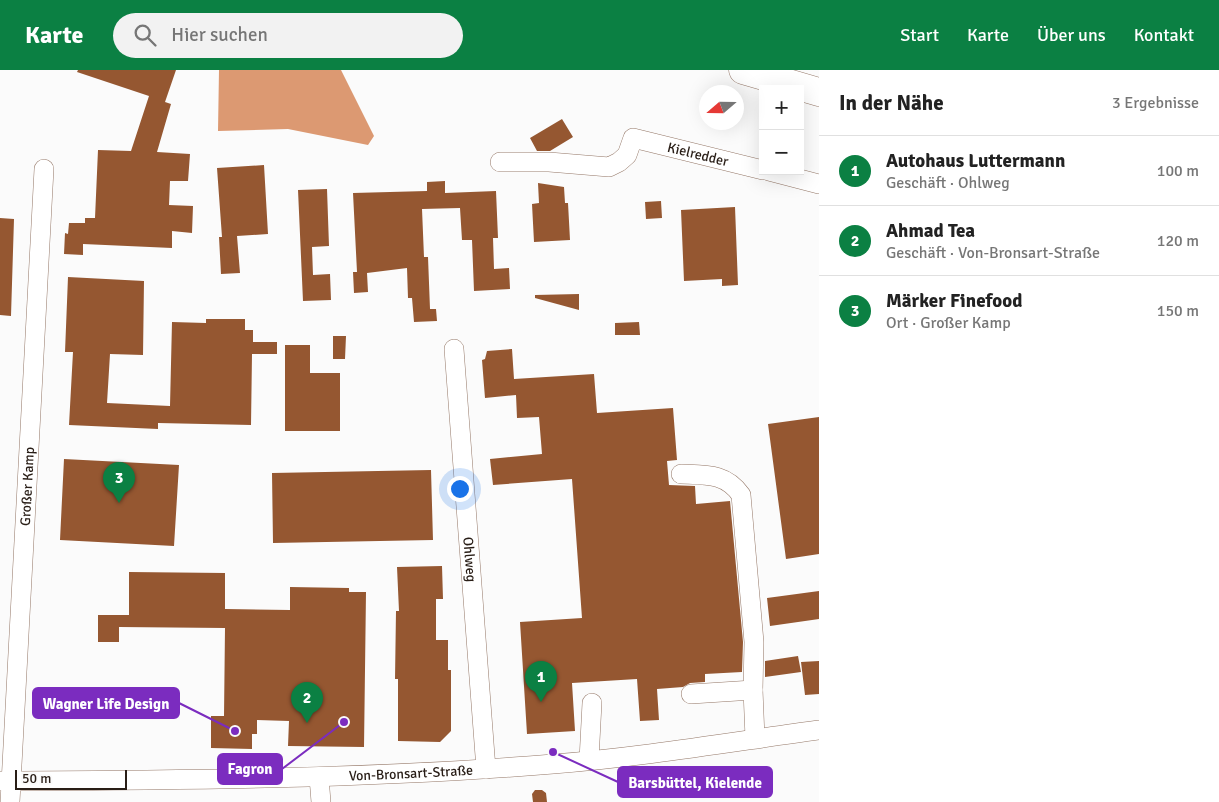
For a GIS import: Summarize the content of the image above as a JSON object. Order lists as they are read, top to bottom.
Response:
{
  "streets": {
    "street": [
      "Kielredder",
      "Großer Kamp",
      "Ohlweg",
      "Von-Bronsart-Straße"
    ]
  },
  "crossings": [
    ["Großer Kamp", "Von-Bronsart-Straße"],
    ["Ohlweg", "Von-Bronsart-Straße"]
  ],
  "places": ["Fagron", "Wagner Life Design", "Barsbüttel, Kielende"],
  "scale_bar": "50 m",
  "north": "left",
  "page": {
    "header": "Karte",
    "search": "Hier suchen",
    "nav": [
      "Start",
      "Karte",
      "Über uns",
      "Kontakt"
    ],
    "heading": ["In der Nähe", "3 Ergebnisse"],
    "map_buttons": ["+", "−"],
    "list": [
      {
        "mark": "1",
        "name": "Autohaus Luttermann",
        "note": "Geschäft · Ohlweg",
        "value": "100 m"
      },
      {
        "mark": "2",
        "name": "Ahmad Tea",
        "note": "Geschäft · Von-Bronsart-Straße",
        "value": "120 m"
      },
      {
        "mark": "3",
        "name": "Märker Finefood",
        "note": "Ort · Großer Kamp",
        "value": "150 m"
      }
    ],
    "pins": ["3", "1", "2"],
    "scale": "50 m"
  }
}
